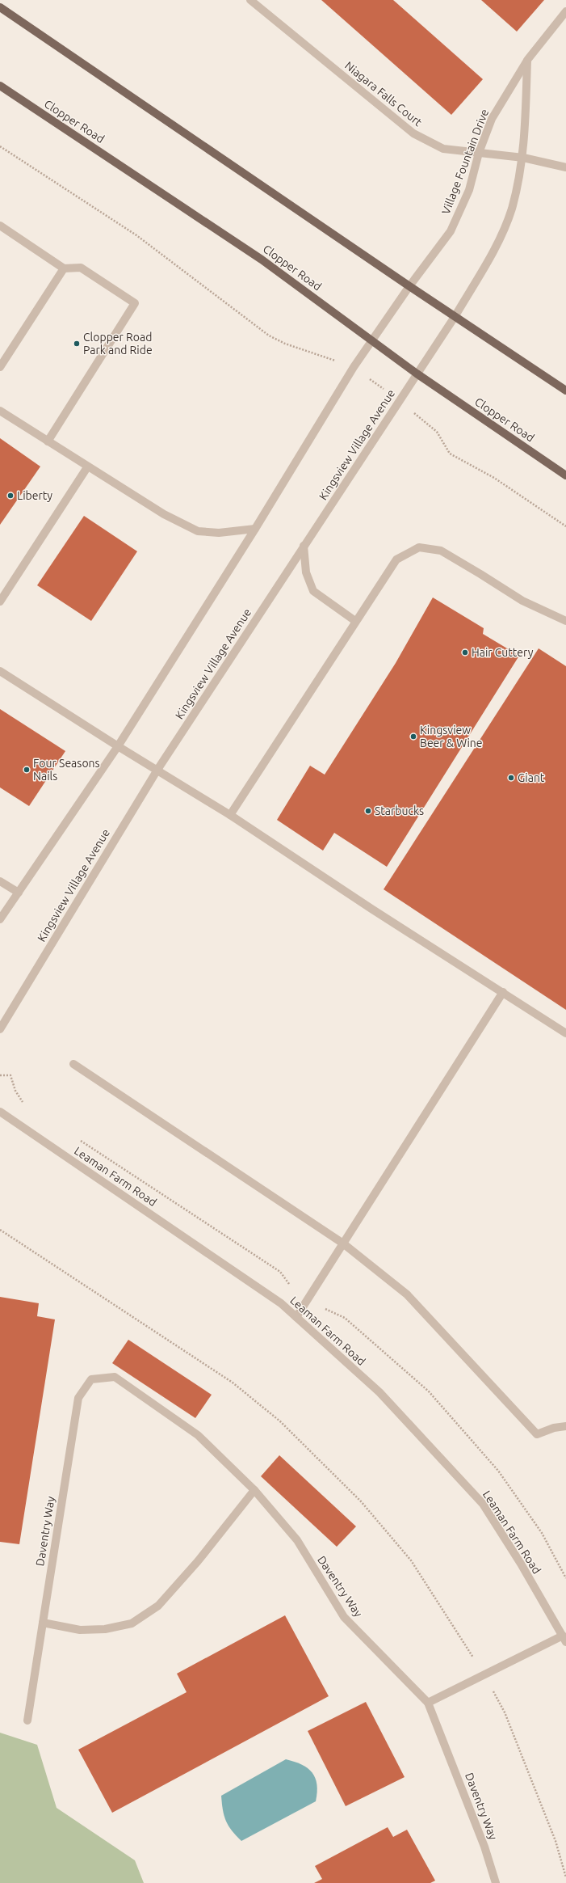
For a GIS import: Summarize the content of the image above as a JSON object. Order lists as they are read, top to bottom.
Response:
{
  "streets": {
    "main road": ["Clopper Road"],
    "street": [
      "Niagara Falls Court",
      "Village Fountain Drive",
      "Kingsview Village Avenue",
      "Leaman Farm Road",
      "Daventry Way"
    ]
  },
  "crossings": [
    ["Niagara Falls Court", "Village Fountain Drive"],
    ["Clopper Road", "Kingsview Village Avenue"]
  ],
  "places": [
    "Clopper Road Park and Ride",
    "Liberty",
    "Hair Cuttery",
    "Kingsview Beer & Wine",
    "Four Seasons Nails",
    "Giant",
    "Starbucks"
  ]
}
